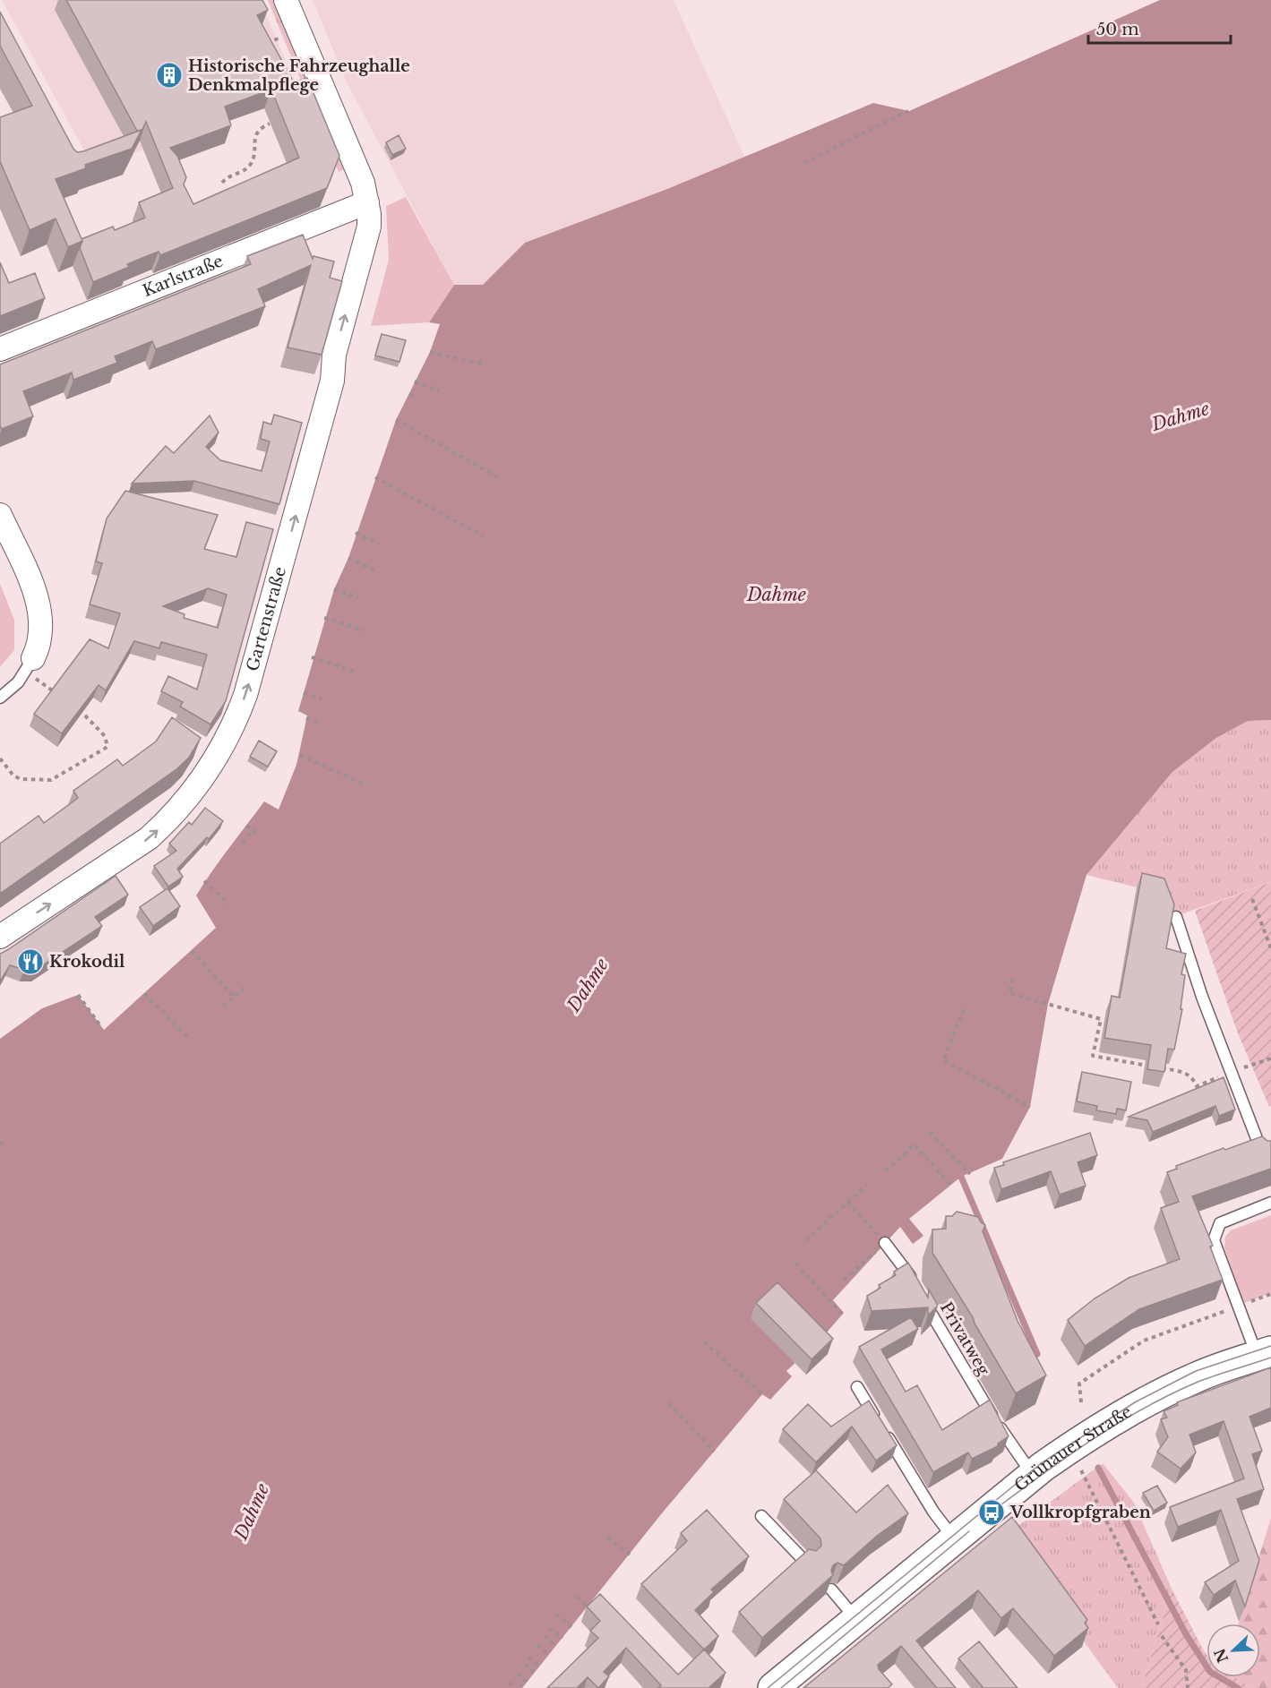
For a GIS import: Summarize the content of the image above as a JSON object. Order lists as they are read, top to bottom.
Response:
{
  "streets": {
    "main road": ["Grünauer Straße"],
    "street": ["Karlstraße", "Gartenstraße"],
    "lane": ["Privatweg"]
  },
  "crossings": [
    ["Karlstraße", "Gartenstraße"],
    ["Privatweg", "Grünauer Straße"]
  ],
  "one_way": ["Gartenstraße"],
  "water": ["Dahme"],
  "places": {
    "building": ["Historische Fahrzeughalle Denkmalpflege"],
    "restaurant": ["Krokodil"],
    "bus stop": ["Vollkropfgraben"]
  },
  "scale_bar": "50 m",
  "north": "bottom left"
}
